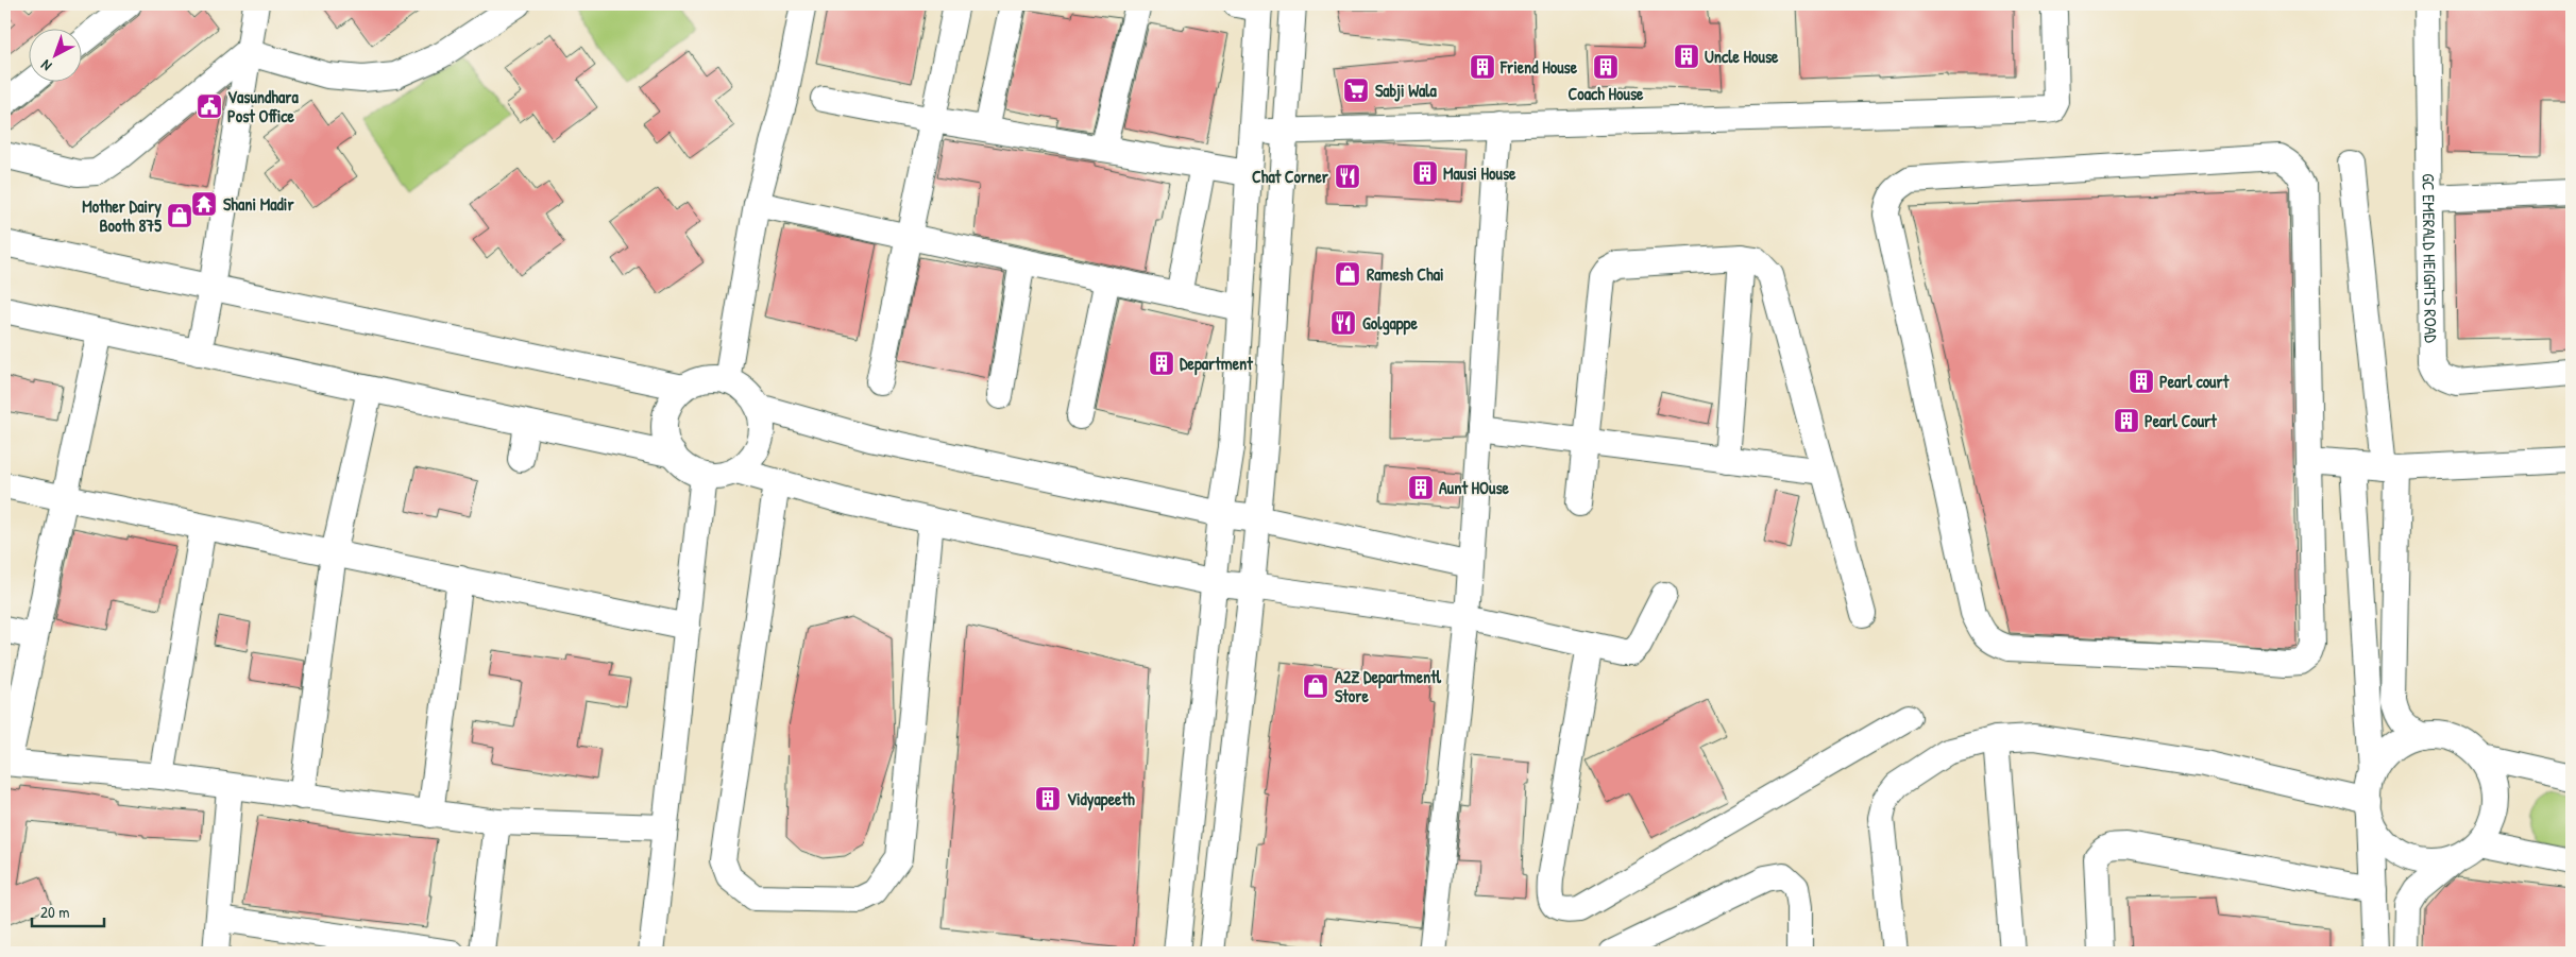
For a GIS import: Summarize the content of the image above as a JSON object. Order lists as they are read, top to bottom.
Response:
{
  "streets": {
    "street": ["GC EMERALD HEIGHTS ROAD"]
  },
  "places": {
    "building": [
      "Uncle House",
      "Friend House",
      "Coach House",
      "Mausi House",
      "Department",
      "Pearl court",
      "Pearl Court",
      "Aunt HOuse",
      "Vidyapeeth"
    ],
    "supermarket": ["Sabji Wala"],
    "public building": ["Vasundhara Post Office"],
    "restaurant": ["Chat Corner", "Golgappe"],
    "temple": ["Shani Madir"],
    "shop": ["Mother Dairy Booth 875", "Ramesh Chai", "A2Z Departmentl Store"]
  },
  "scale_bar": "20 m",
  "north": "bottom left"
}
